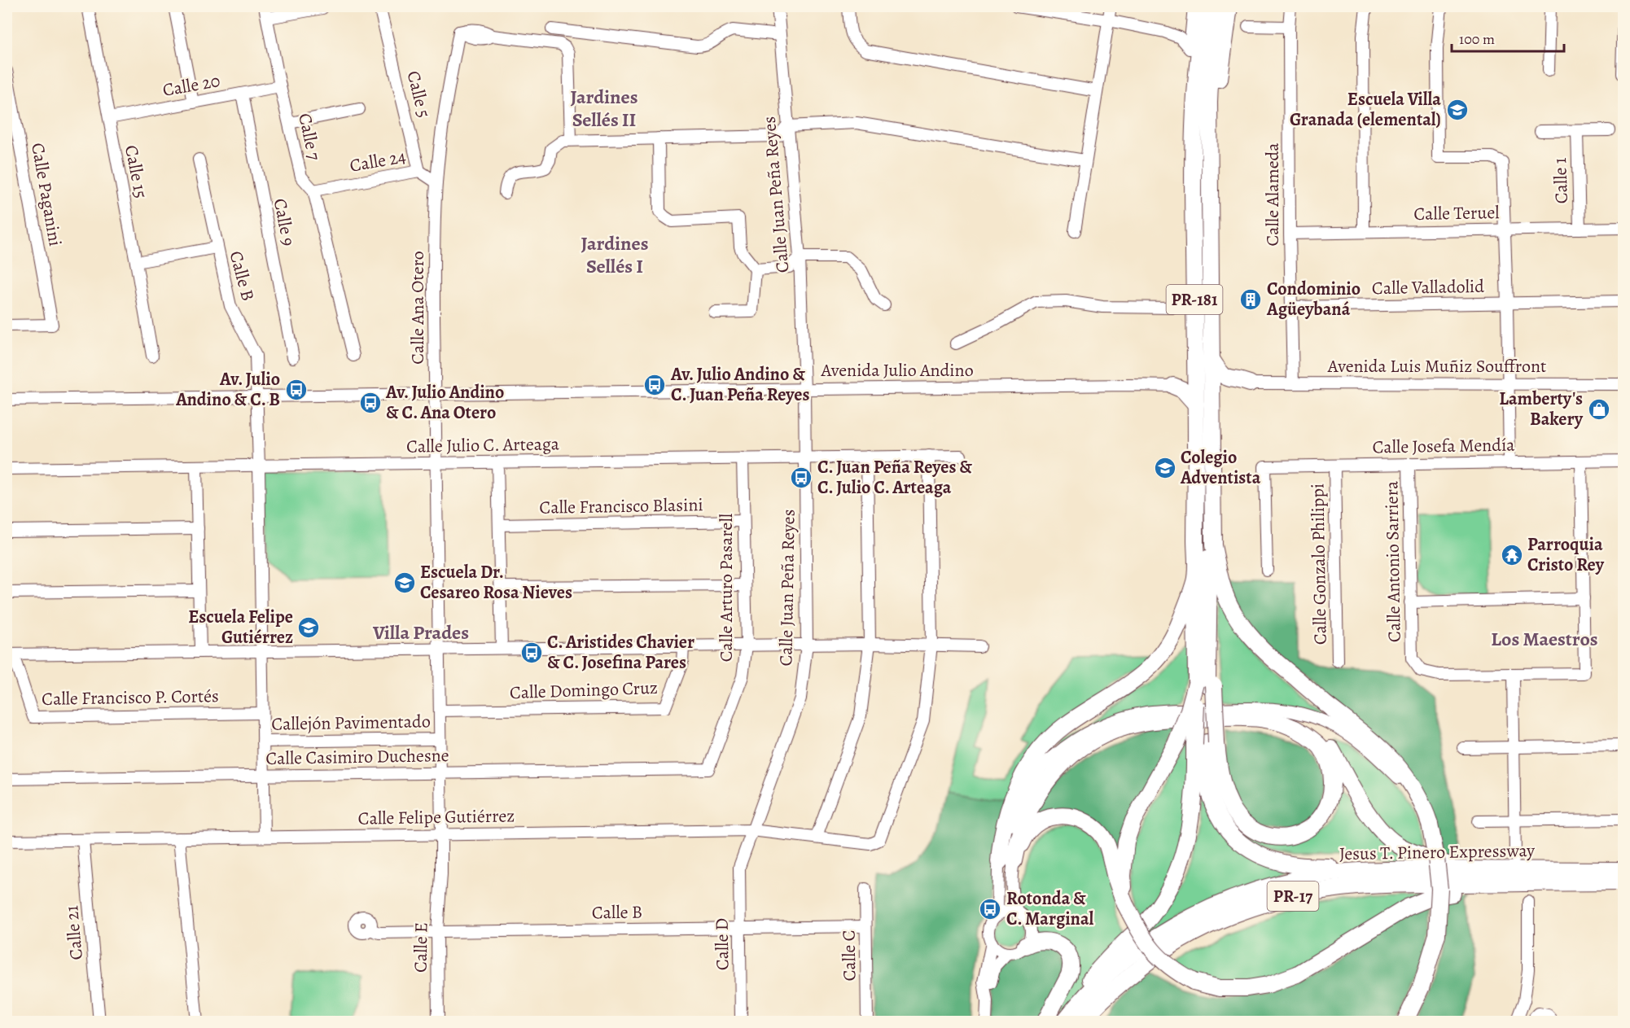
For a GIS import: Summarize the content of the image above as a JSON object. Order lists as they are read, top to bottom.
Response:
{
  "streets": {
    "highway": ["PR-181", "Jesus T. Pinero Expressway", "PR-17"],
    "street": [
      "Calle 20",
      "Calle 5",
      "Calle 7",
      "Calle 24",
      "Calle 15",
      "Calle 1",
      "Calle Paganini",
      "Calle Juan Peña Reyes",
      "Calle Alameda",
      "Calle Teruel",
      "Calle 9",
      "Calle B",
      "Calle Valladolid",
      "Calle Ana Otero",
      "Avenida Luis Muñiz Souffront",
      "Avenida Julio Andino",
      "Calle Julio C. Arteaga",
      "Calle Josefa Mendía",
      "Calle Francisco Blasini",
      "Calle Antonio Sarriera",
      "Calle Gonzalo Philippi",
      "Calle Arturo Pasarell",
      "Calle Domingo Cruz",
      "Calle Francisco P. Cortés",
      "Callejón Pavimentado",
      "Calle Casimiro Duchesne",
      "Calle Felipe Gutiérrez",
      "Calle 21",
      "Calle D",
      "Calle E",
      "Calle C"
    ]
  },
  "crossings": [
    ["Calle 20", "Calle 7"],
    ["Calle 20", "Calle 15"],
    ["Calle 20", "Calle 9"],
    ["Calle 5", "Calle 24"],
    ["Calle 7", "Calle 24"],
    ["Calle 1", "Calle Teruel"],
    ["Calle Juan Peña Reyes", "Avenida Julio Andino"],
    ["Calle Juan Peña Reyes", "Calle Julio C. Arteaga"],
    ["Calle Juan Peña Reyes", "Calle Felipe Gutiérrez"],
    ["Calle Juan Peña Reyes", "Calle D"],
    ["Calle Alameda", "Calle Teruel"],
    ["Calle Alameda", "Calle Valladolid"],
    ["Calle Alameda", "Avenida Luis Muñiz Souffront"],
    ["Calle B", "Avenida Julio Andino"],
    ["Calle B", "Calle Julio C. Arteaga"],
    ["Calle B", "Calle Francisco P. Cortés"],
    ["Calle B", "Callejón Pavimentado"],
    ["Calle B", "Calle Casimiro Duchesne"],
    ["Calle B", "Calle Felipe Gutiérrez"],
    ["Calle B", "Calle D"],
    ["Calle B", "Calle E"],
    ["Calle B", "Calle C"],
    ["Calle Ana Otero", "Avenida Julio Andino"],
    ["Calle Ana Otero", "Calle Julio C. Arteaga"],
    ["Calle Ana Otero", "Calle Domingo Cruz"],
    ["Calle Ana Otero", "Callejón Pavimentado"],
    ["Calle Ana Otero", "Calle Casimiro Duchesne"],
    ["Calle Ana Otero", "Calle Felipe Gutiérrez"],
    ["Calle Ana Otero", "Calle E"],
    ["Calle Julio C. Arteaga", "Calle Arturo Pasarell"],
    ["Calle Josefa Mendía", "Calle Antonio Sarriera"],
    ["Calle Josefa Mendía", "Calle Gonzalo Philippi"],
    ["Calle Francisco Blasini", "Calle Arturo Pasarell"],
    ["Calle Arturo Pasarell", "Calle Casimiro Duchesne"],
    ["Calle Felipe Gutiérrez", "Calle 21"]
  ],
  "districts": [
    "Jardines Sellés II",
    "Jardines Sellés I",
    "Villa Prades",
    "Los Maestros"
  ],
  "places": {
    "school or university": [
      "Escuela Villa Granada (elemental)",
      "Colegio Adventista",
      "Escuela Dr. Cesareo Rosa Nieves",
      "Escuela Felipe Gutiérrez"
    ],
    "building": ["Condominio Agüeybaná"],
    "bus stop": [
      "Av. Julio Andino & C. Juan Peña Reyes",
      "Av. Julio Andino & C. B",
      "Av. Julio Andino & C. Ana Otero",
      "C. Juan Peña Reyes & C. Julio C. Arteaga",
      "C. Aristides Chavier & C. Josefina Pares",
      "Rotonda & C. Marginal"
    ],
    "shop": ["Lamberty's Bakery"],
    "temple": ["Parroquia Cristo Rey"]
  },
  "scale_bar": "100 m"
}
